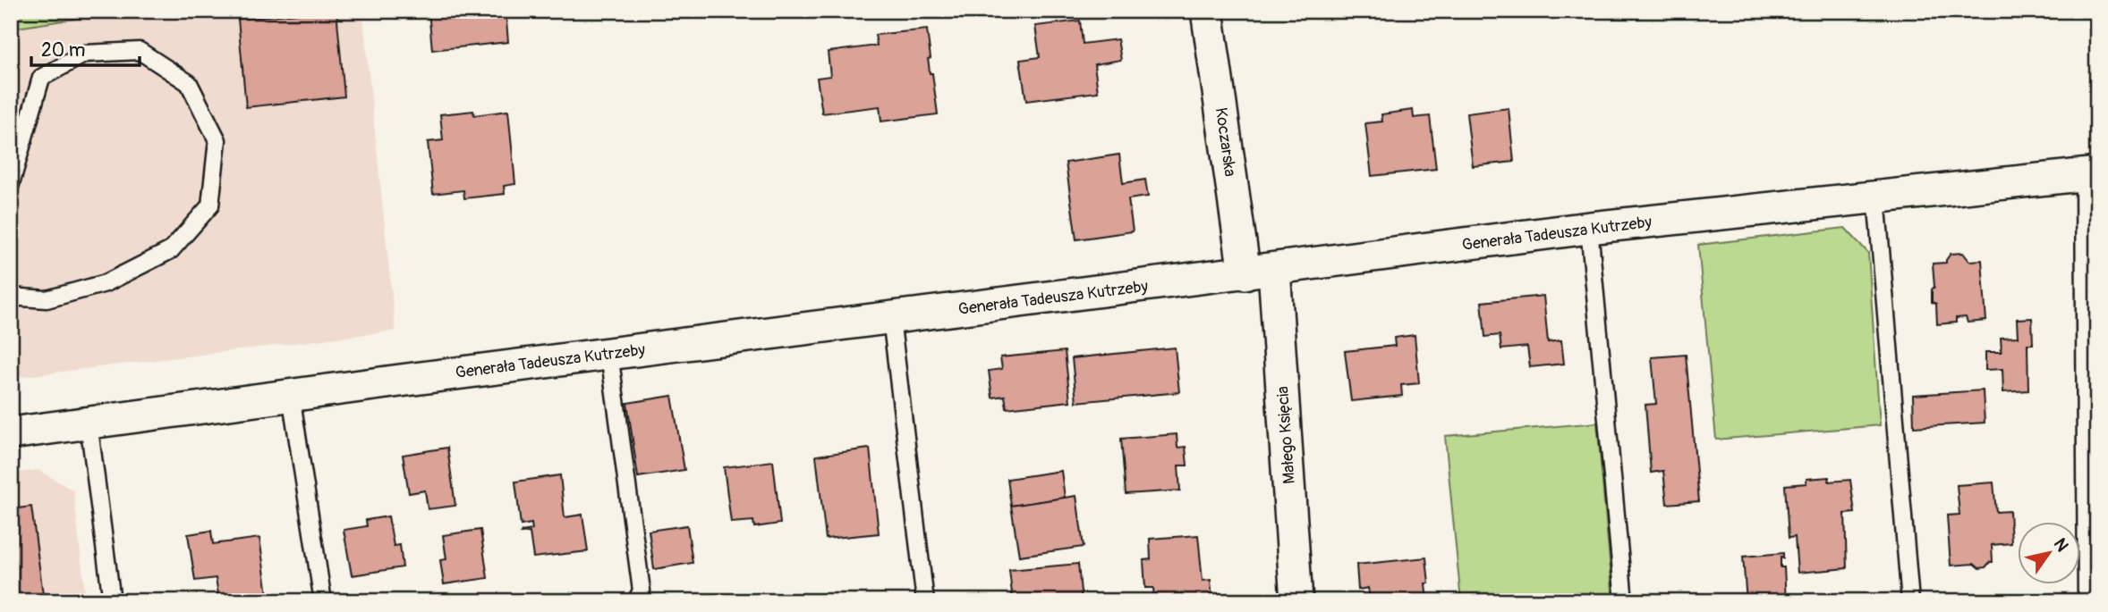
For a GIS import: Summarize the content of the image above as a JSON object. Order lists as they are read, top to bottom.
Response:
{
  "streets": {
    "street": ["Koczarska", "Generała Tadeusza Kutrzeby", "Małego Księcia"]
  },
  "crossings": [
    ["Koczarska", "Generała Tadeusza Kutrzeby"],
    ["Koczarska", "Małego Księcia"],
    ["Generała Tadeusza Kutrzeby", "Małego Księcia"]
  ],
  "scale_bar": "20 m",
  "north": "top right"
}
